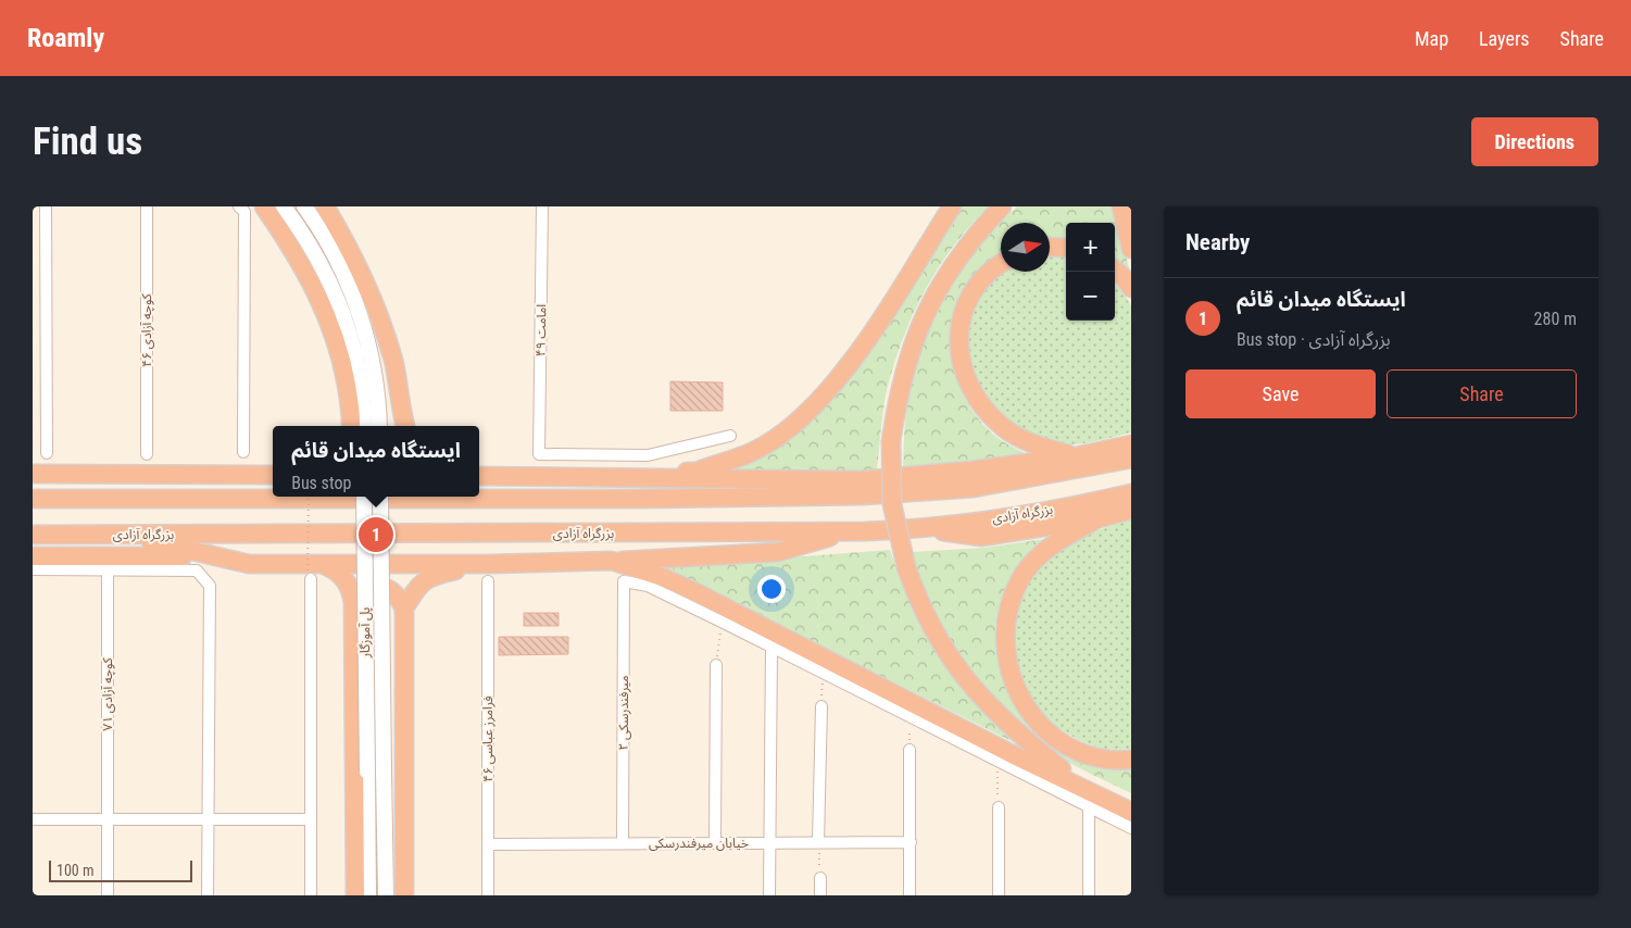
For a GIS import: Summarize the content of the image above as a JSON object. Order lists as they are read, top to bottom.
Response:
{
  "streets": {
    "highway": ["بزرگراه آزادی"],
    "main road": ["پل آموزگار"],
    "street": [
      "کوچه آزادی ۴۶",
      "امامت ۴۹",
      "کوچه آزادی ۷۱",
      "میرفندرسکی ۲",
      "فرامرز عباسی ۴۶",
      "خیابان میرفندرسکی"
    ]
  },
  "crossings": [
    ["میرفندرسکی ۲", "خیابان میرفندرسکی"],
    ["فرامرز عباسی ۴۶", "خیابان میرفندرسکی"]
  ],
  "scale_bar": "100 m",
  "north": "right",
  "page": {
    "header": "Roamly",
    "nav": ["Map", "Layers", "Share"],
    "buttons": [
      "Directions",
      ["Save", "Share"]
    ],
    "title": "Find us",
    "heading": "Nearby",
    "map_buttons": ["+", "−"],
    "list": [
      {
        "mark": "1",
        "name": "ایستگاه میدان قائم",
        "note": "Bus stop · بزرگراه آزادی",
        "value": "280 m"
      }
    ],
    "popup": ["ایستگاه میدان قائم", "Bus stop"],
    "pins": "1",
    "scale": "100 m"
  }
}
